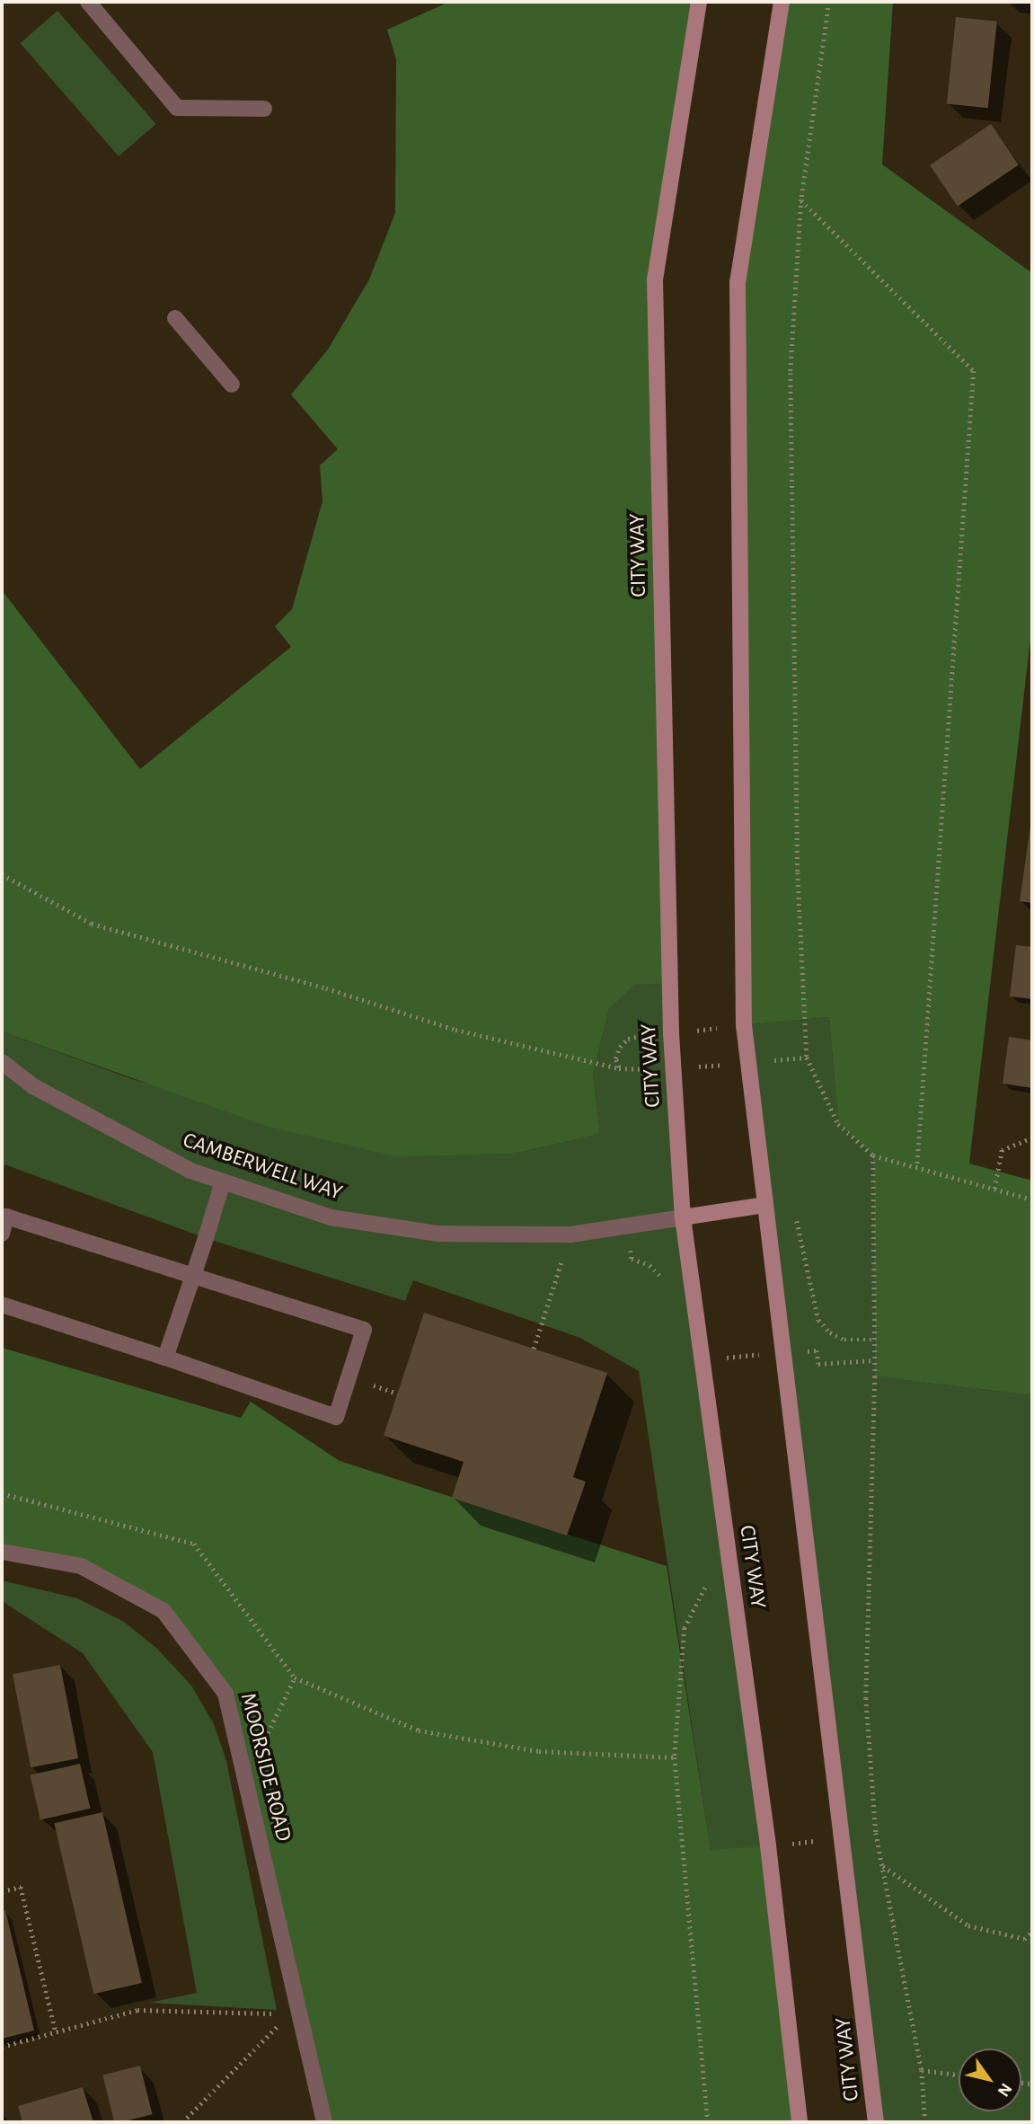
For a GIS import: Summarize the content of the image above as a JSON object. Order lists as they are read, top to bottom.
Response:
{
  "streets": {
    "main road": ["CITY WAY"],
    "street": ["CAMBERWELL WAY", "MOORSIDE ROAD"]
  },
  "crossings": [
    ["CITY WAY", "CAMBERWELL WAY"]
  ],
  "north": "bottom right"
}
